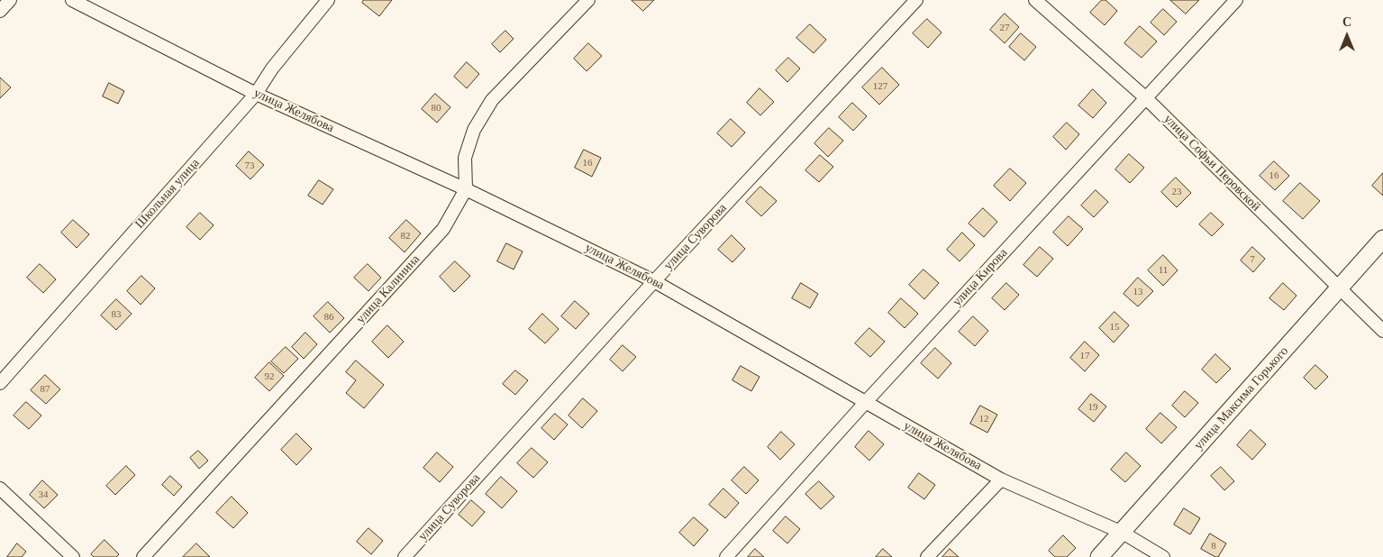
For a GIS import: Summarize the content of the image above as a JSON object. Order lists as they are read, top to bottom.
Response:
{
  "streets": {
    "street": [
      "улица Желябова",
      "улица Софьи Перовской",
      "Школьная улица",
      "улица Суворова",
      "улица Кирова",
      "улица Калинина",
      "улица Максима Горького"
    ]
  },
  "crossings": [
    ["улица Желябова", "Школьная улица"],
    ["улица Желябова", "улица Суворова"],
    ["улица Желябова", "улица Кирова"],
    ["улица Желябова", "улица Калинина"],
    ["улица Желябова", "улица Максима Горького"],
    ["улица Софьи Перовской", "улица Кирова"],
    ["улица Софьи Перовской", "улица Максима Горького"]
  ],
  "house_numbers": [
    "27",
    "127",
    "80",
    "16",
    "73",
    "16",
    "23",
    "82",
    "7",
    "11",
    "13",
    "83",
    "86",
    "15",
    "17",
    "92",
    "87",
    "19",
    "12",
    "34",
    "8"
  ],
  "north": "top"
}
